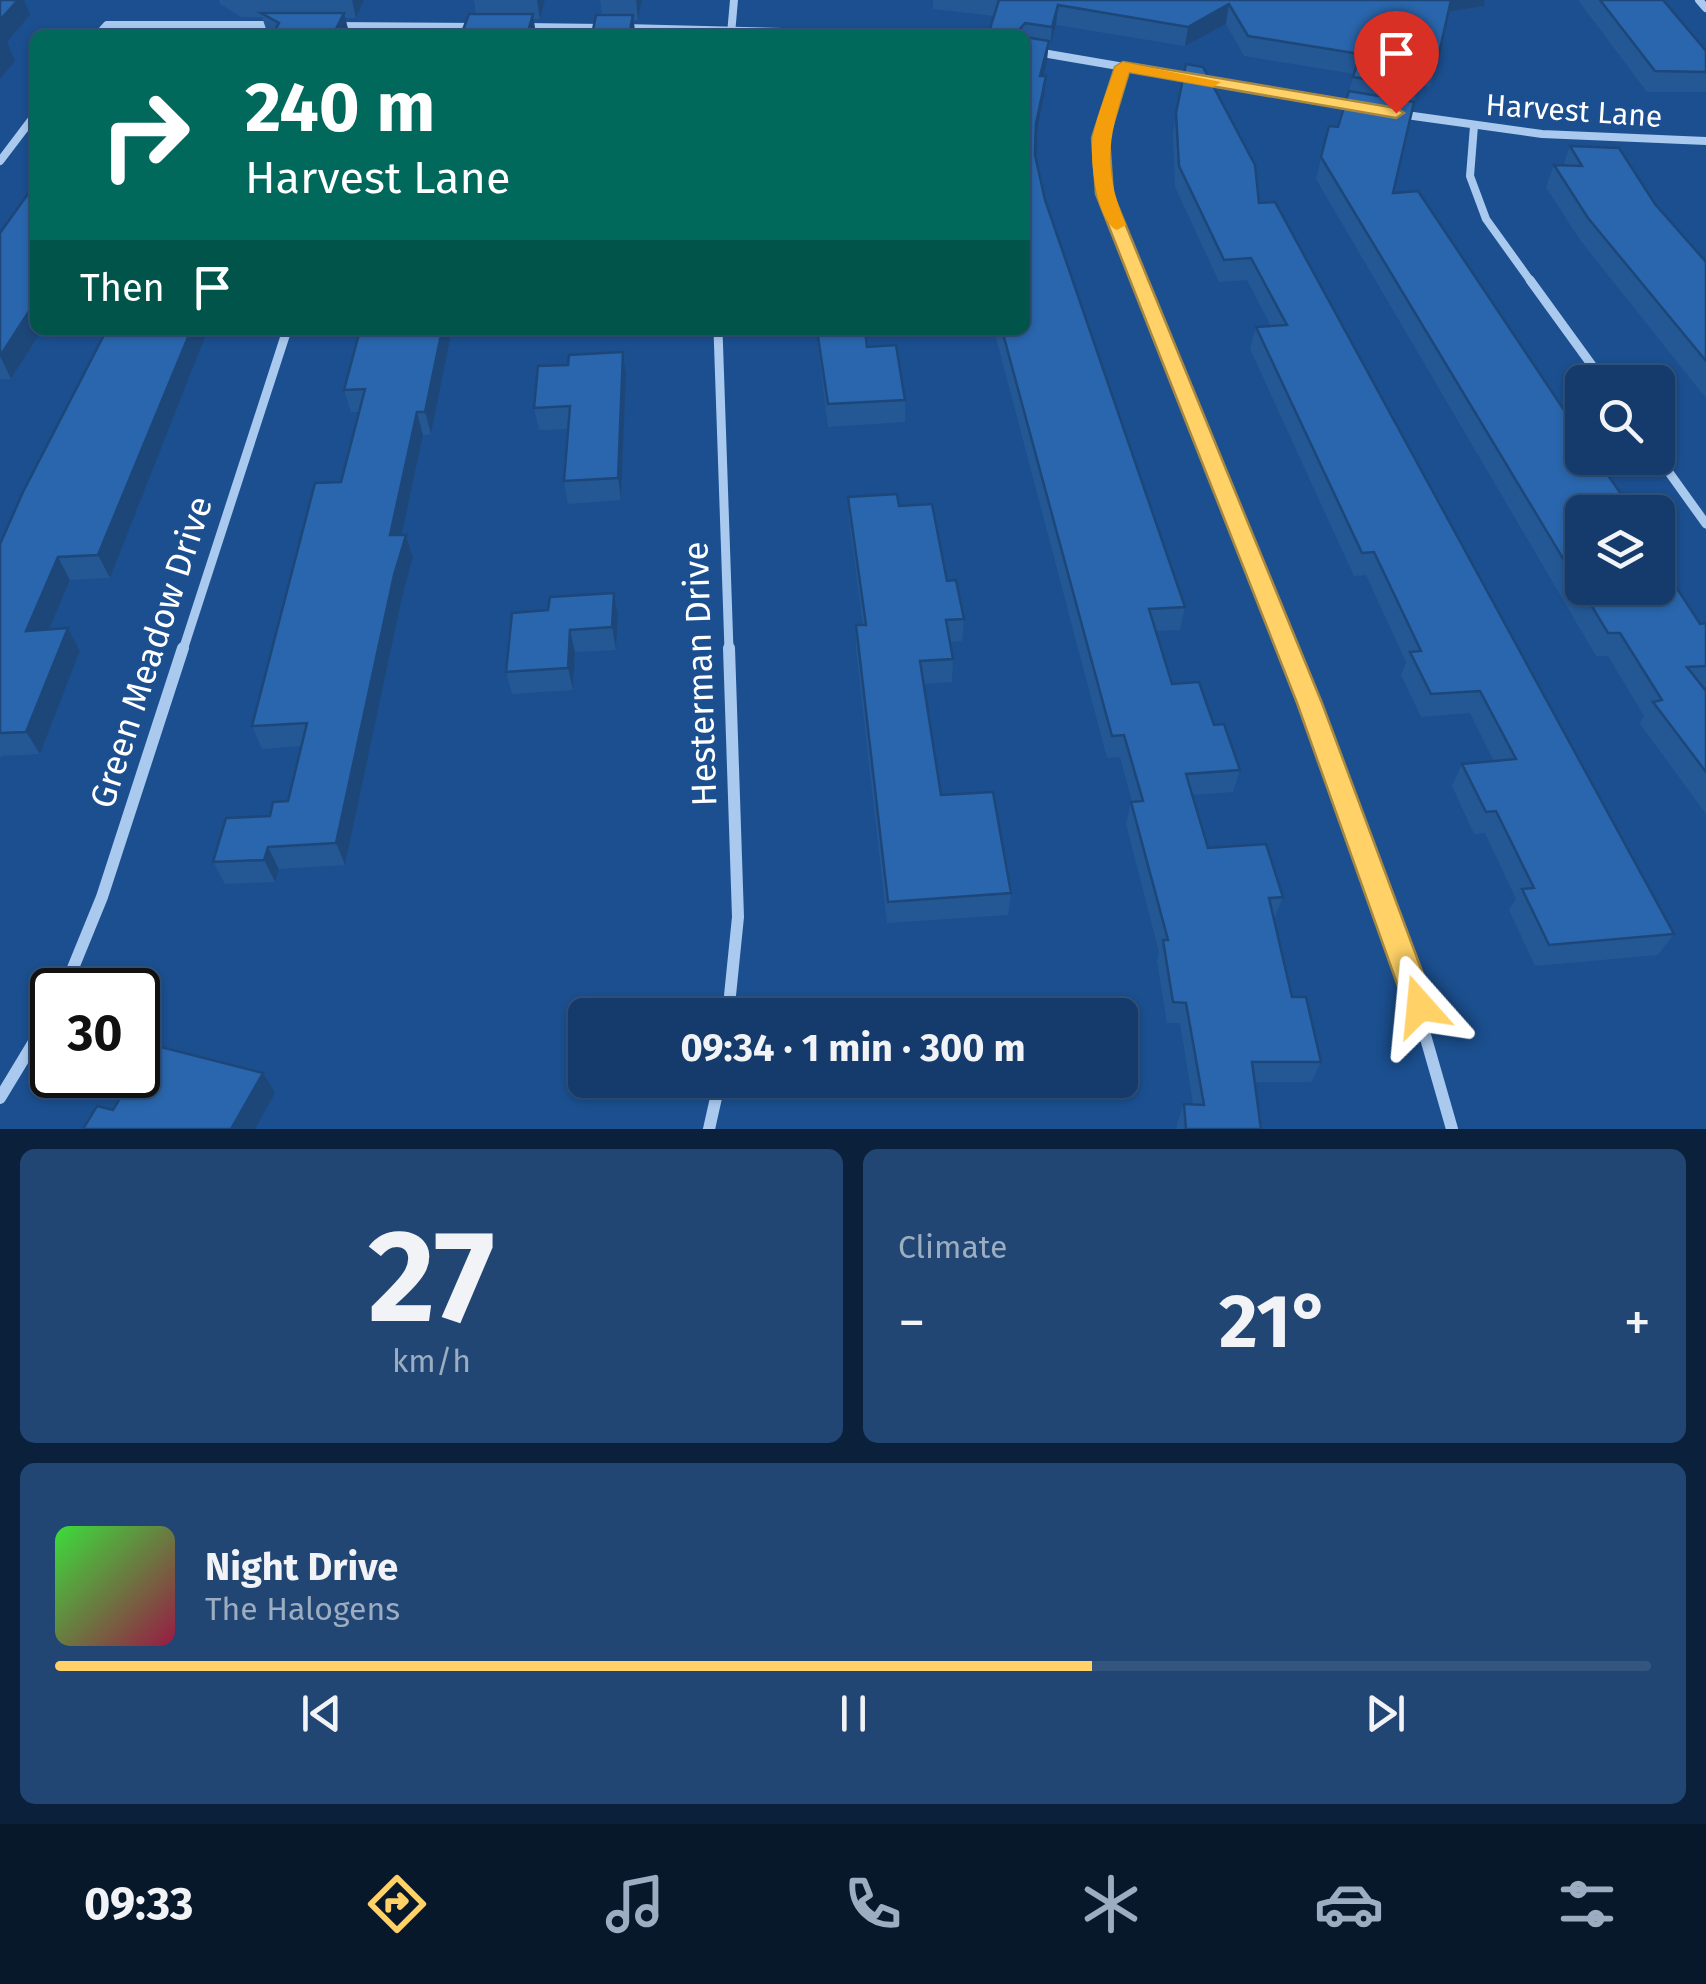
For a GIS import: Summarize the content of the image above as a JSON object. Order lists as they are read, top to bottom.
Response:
{
  "streets": {
    "street": ["Harvest Lane", "Green Meadow Drive", "Hesterman Drive"]
  },
  "page": {
    "turn": ["240 m", "Harvest Lane"],
    "then": "Then",
    "limit": "30",
    "trip": "09:34 · 1 min · 300 m",
    "tile": [
      ["27", "km/h"],
      "Climate"
    ],
    "heat": ["−", "21°", "+"],
    "song": ["Night Drive", "The Halogens"],
    "tabs": "09:33"
  }
}
